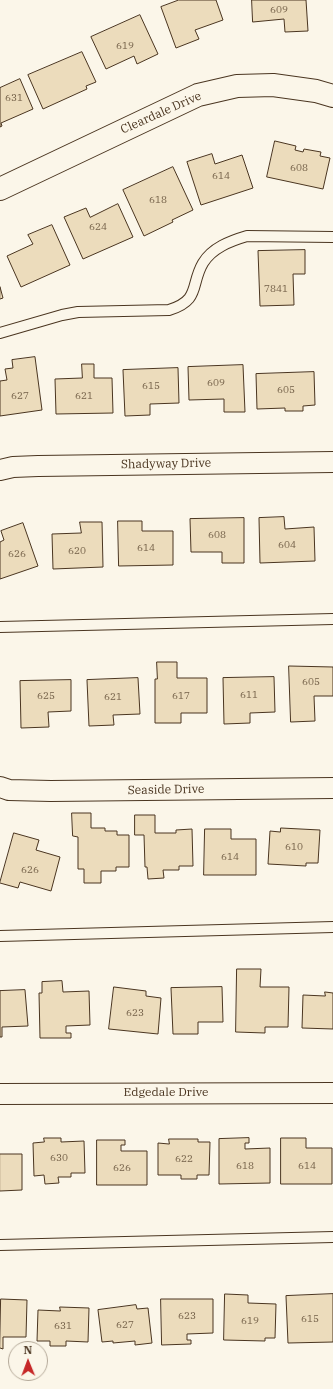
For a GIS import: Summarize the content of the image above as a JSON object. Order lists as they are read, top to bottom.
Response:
{
  "streets": {
    "street": [
      "Cleardale Drive",
      "Shadyway Drive",
      "Seaside Drive",
      "Edgedale Drive"
    ]
  },
  "house_numbers": [
    "609",
    "619",
    "631",
    "608",
    "614",
    "618",
    "624",
    "7841",
    "609",
    "615",
    "605",
    "627",
    "621",
    "608",
    "604",
    "614",
    "620",
    "626",
    "605",
    "611",
    "625",
    "617",
    "621",
    "610",
    "614",
    "626",
    "623",
    "630",
    "622",
    "618",
    "614",
    "626",
    "623",
    "615",
    "619",
    "627",
    "631"
  ],
  "north": "top"
}
